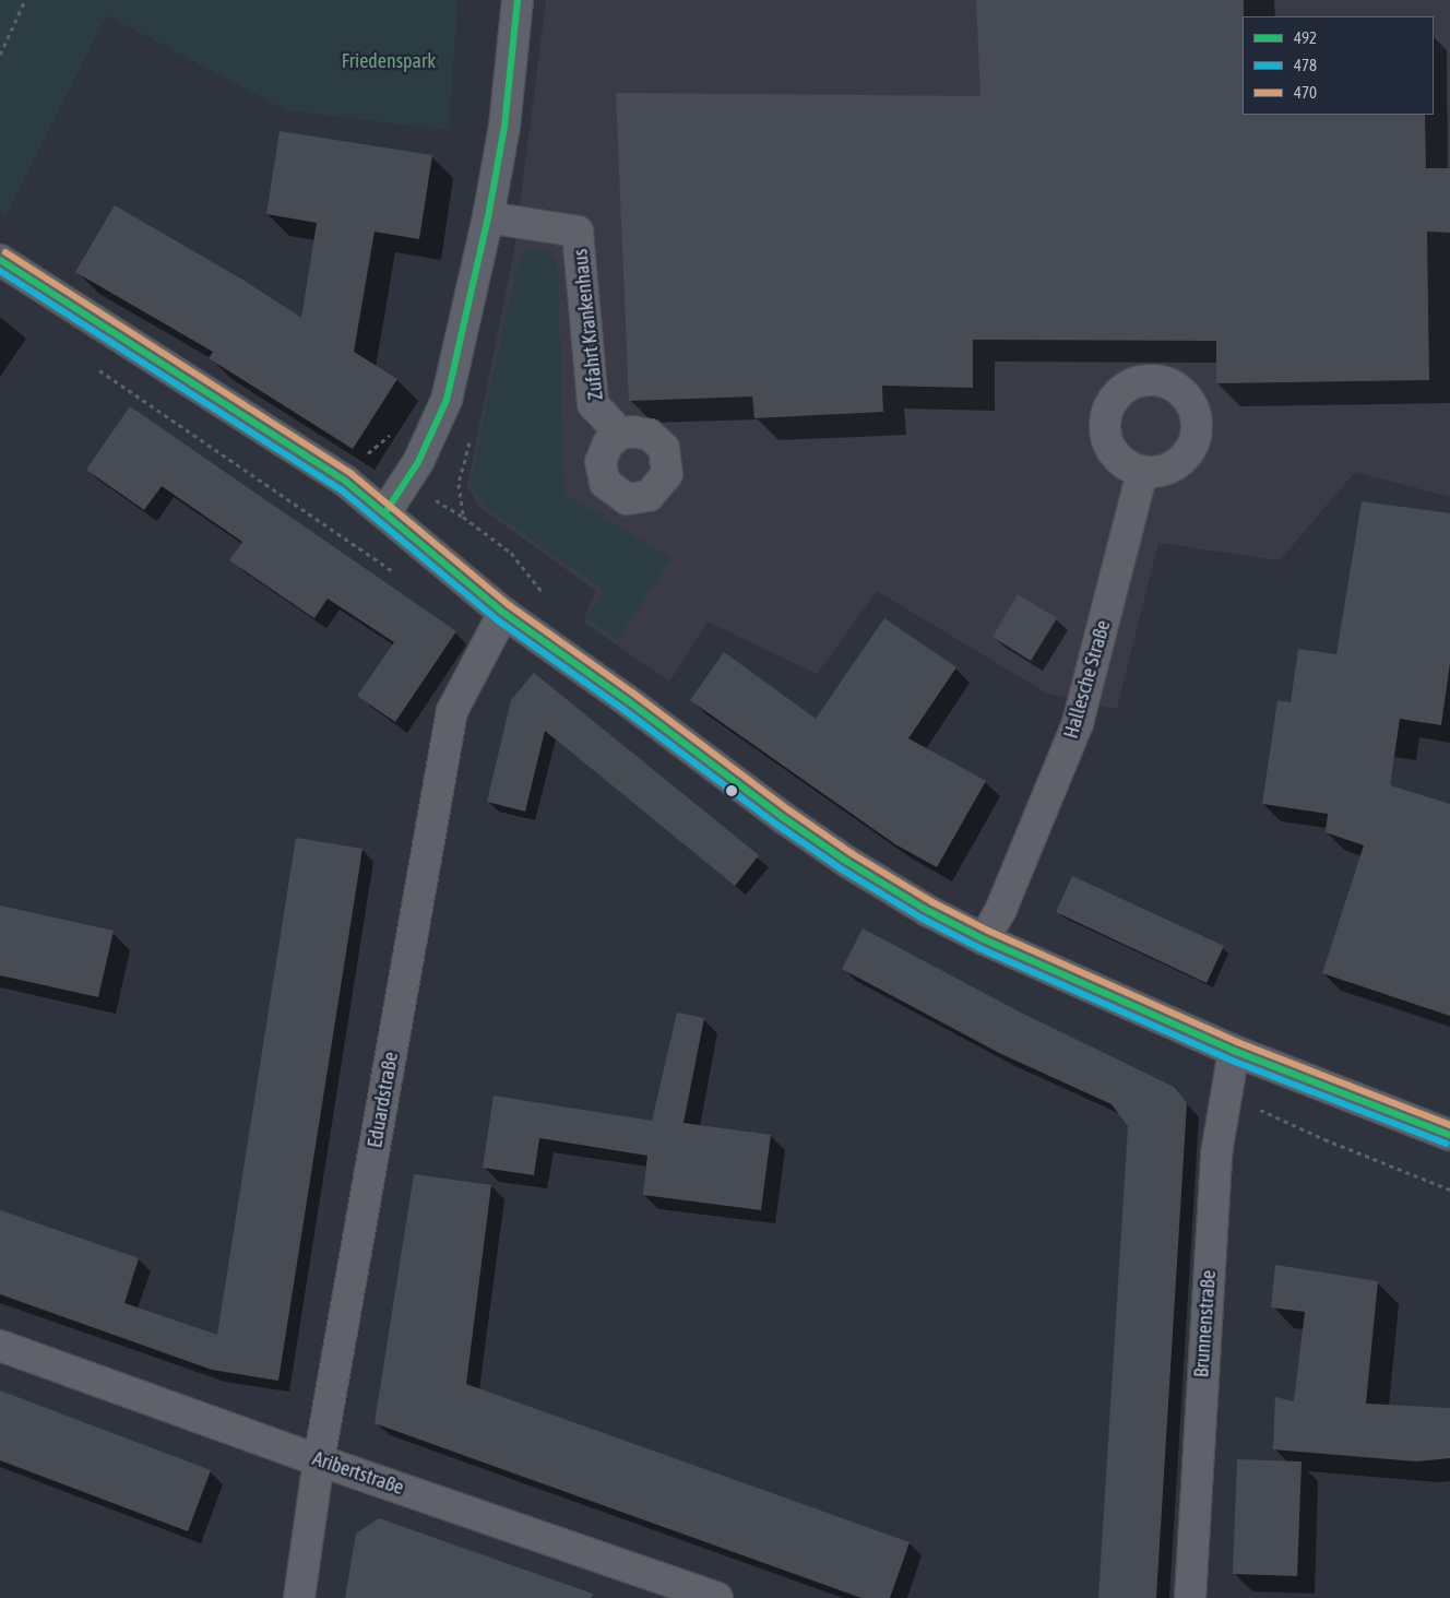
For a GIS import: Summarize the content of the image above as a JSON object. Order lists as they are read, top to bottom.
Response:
{
  "streets": {
    "street": [
      "Zufahrt Krankenhaus",
      "Hallesche Straße",
      "Eduardstraße",
      "Brunnenstraße",
      "Aribertstraße"
    ]
  },
  "crossings": [
    ["Eduardstraße", "Aribertstraße"]
  ],
  "parks": ["Friedenspark"],
  "lines": ["transit line 492", "transit line 470", "transit line 478"],
  "legend": ["492", "478", "470"]
}
